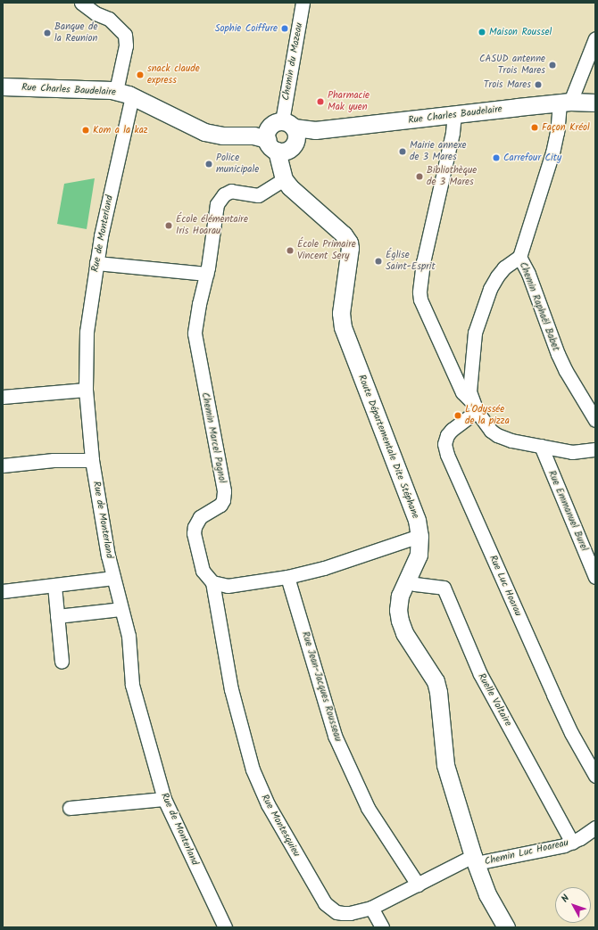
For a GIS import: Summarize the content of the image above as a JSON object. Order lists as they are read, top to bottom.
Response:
{
  "streets": {
    "main road": ["Rue Charles Baudelaire", "Route Départementale Dite Stéphane"],
    "street": [
      "Chemin du Mazeau",
      "Rue de Monterland",
      "Chemin Raphaël Babet",
      "Chemin Marcel Pagnol",
      "Rue Emmanuel Burel",
      "Rue Luc Hoarau",
      "Rue Jean-Jacques Rousseau",
      "Ruelle Voltaire",
      "Rue Montesquieu",
      "Chemin Luc Hoareau"
    ]
  },
  "crossings": [
    ["Chemin du Mazeau", "Rue Charles Baudelaire"],
    ["Chemin du Mazeau", "Chemin Marcel Pagnol"],
    ["Chemin du Mazeau", "Route Départementale Dite Stéphane"],
    ["Rue Charles Baudelaire", "Rue de Monterland"],
    ["Rue Charles Baudelaire", "Chemin Raphaël Babet"],
    ["Rue Charles Baudelaire", "Chemin Marcel Pagnol"],
    ["Rue Charles Baudelaire", "Route Départementale Dite Stéphane"],
    ["Chemin Marcel Pagnol", "Route Départementale Dite Stéphane"],
    ["Chemin Marcel Pagnol", "Rue Montesquieu"],
    ["Route Départementale Dite Stéphane", "Ruelle Voltaire"],
    ["Route Départementale Dite Stéphane", "Rue Montesquieu"],
    ["Route Départementale Dite Stéphane", "Chemin Luc Hoareau"],
    ["Rue Jean-Jacques Rousseau", "Rue Montesquieu"],
    ["Ruelle Voltaire", "Chemin Luc Hoareau"],
    ["Rue Montesquieu", "Chemin Luc Hoareau"]
  ],
  "places": [
    "Sophie Coiffure",
    "Maison Roussel",
    "Banque de la Reunion",
    "CASUD antenne Trois Mares",
    "snack claude express",
    "Trois Mares",
    "Pharmacie Mak yuen",
    "Façon Kréol",
    "Kom a la kaz",
    "Mairie annexe de 3 Mares",
    "Carrefour City",
    "Police municipale",
    "Bibliothèque de 3 Mares",
    "École élémentaire Iris Hoarau",
    "École Primaire Vincent Sery",
    "Église Saint-Esprit",
    "L'Odyssée de la pizza"
  ],
  "north": "top left"
}
